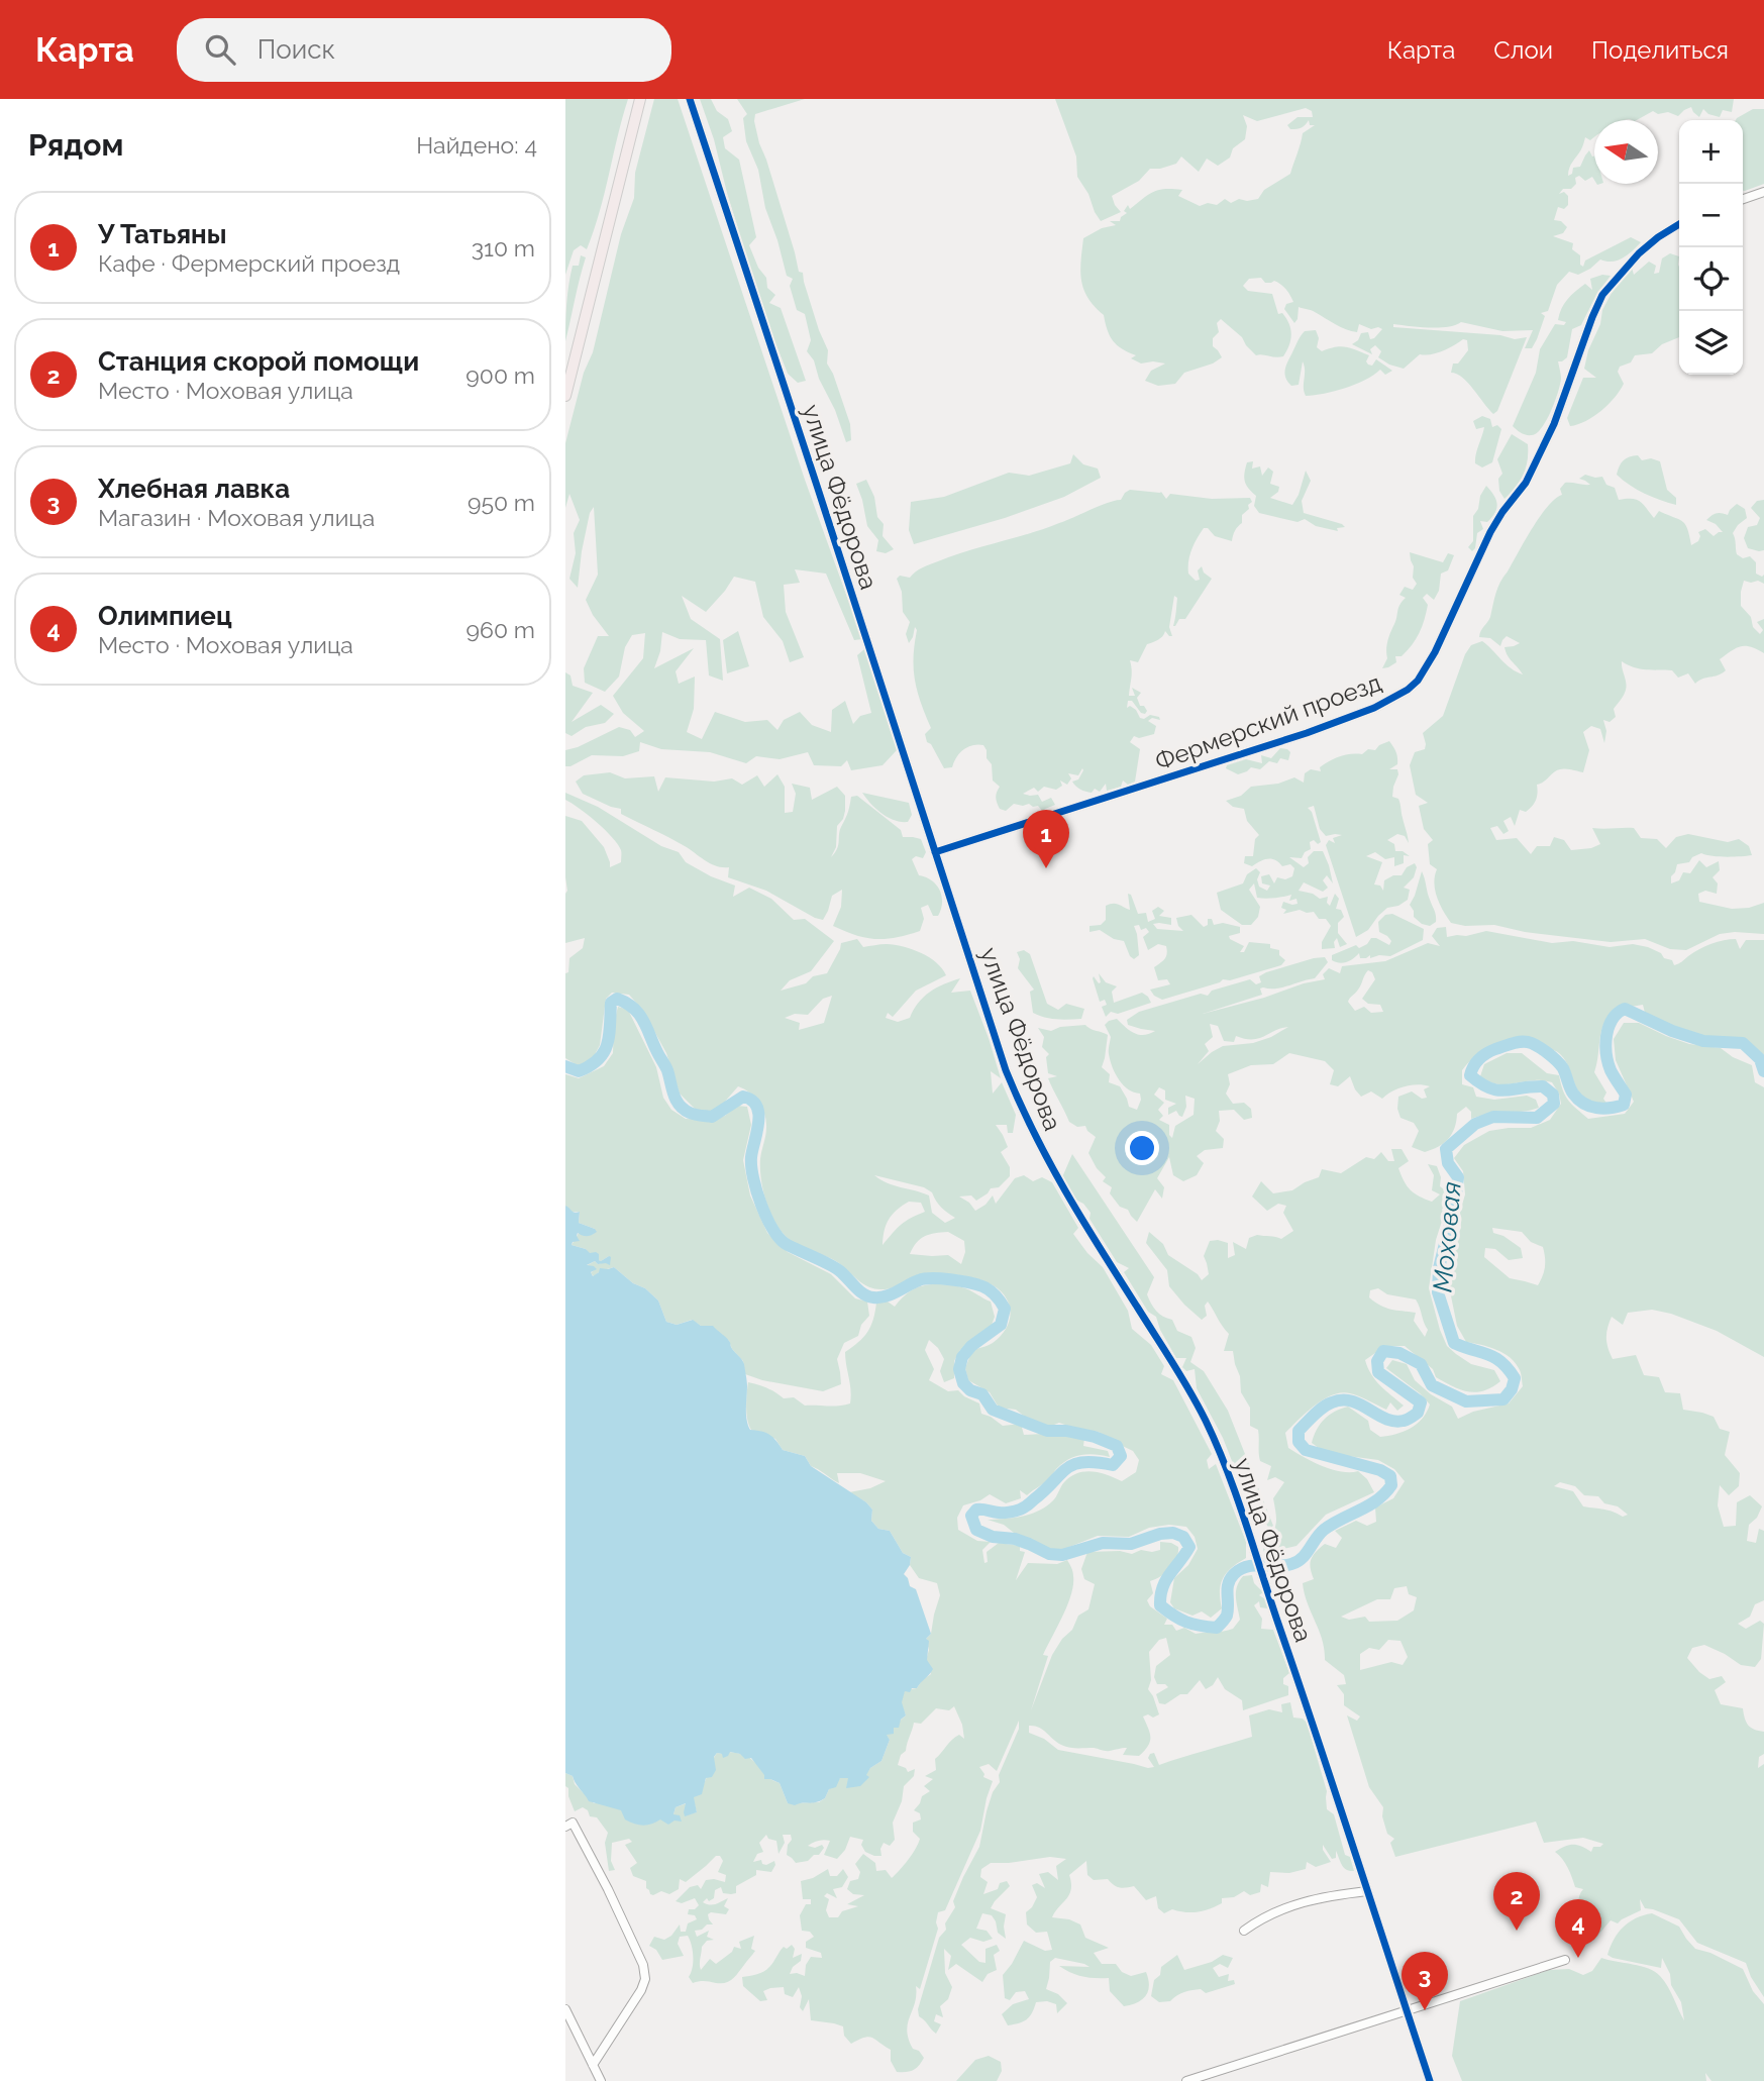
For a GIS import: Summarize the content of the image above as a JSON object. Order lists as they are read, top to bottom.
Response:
{
  "streets": {
    "street": ["улица Фёдорова", "Фермерский проезд"]
  },
  "crossings": [
    ["улица Фёдорова", "Фермерский проезд"]
  ],
  "water": ["Моховая"],
  "north": "left",
  "page": {
    "header": "Карта",
    "search": "Поиск",
    "nav": ["Карта", "Слои", "Поделиться"],
    "heading": ["Рядом", "Найдено: 4"],
    "map_buttons": ["+", "−"],
    "list": [
      {
        "mark": "1",
        "name": "У Татьяны",
        "note": "Кафе · Фермерский проезд",
        "value": "310 m"
      },
      {
        "mark": "2",
        "name": "Станция скорой помощи",
        "note": "Место · Моховая улица",
        "value": "900 m"
      },
      {
        "mark": "3",
        "name": "Хлебная лавка",
        "note": "Магазин · Моховая улица",
        "value": "950 m"
      },
      {
        "mark": "4",
        "name": "Олимпиец",
        "note": "Место · Моховая улица",
        "value": "960 m"
      }
    ],
    "pins": [
      "1",
      "2",
      "4",
      "3"
    ]
  }
}
